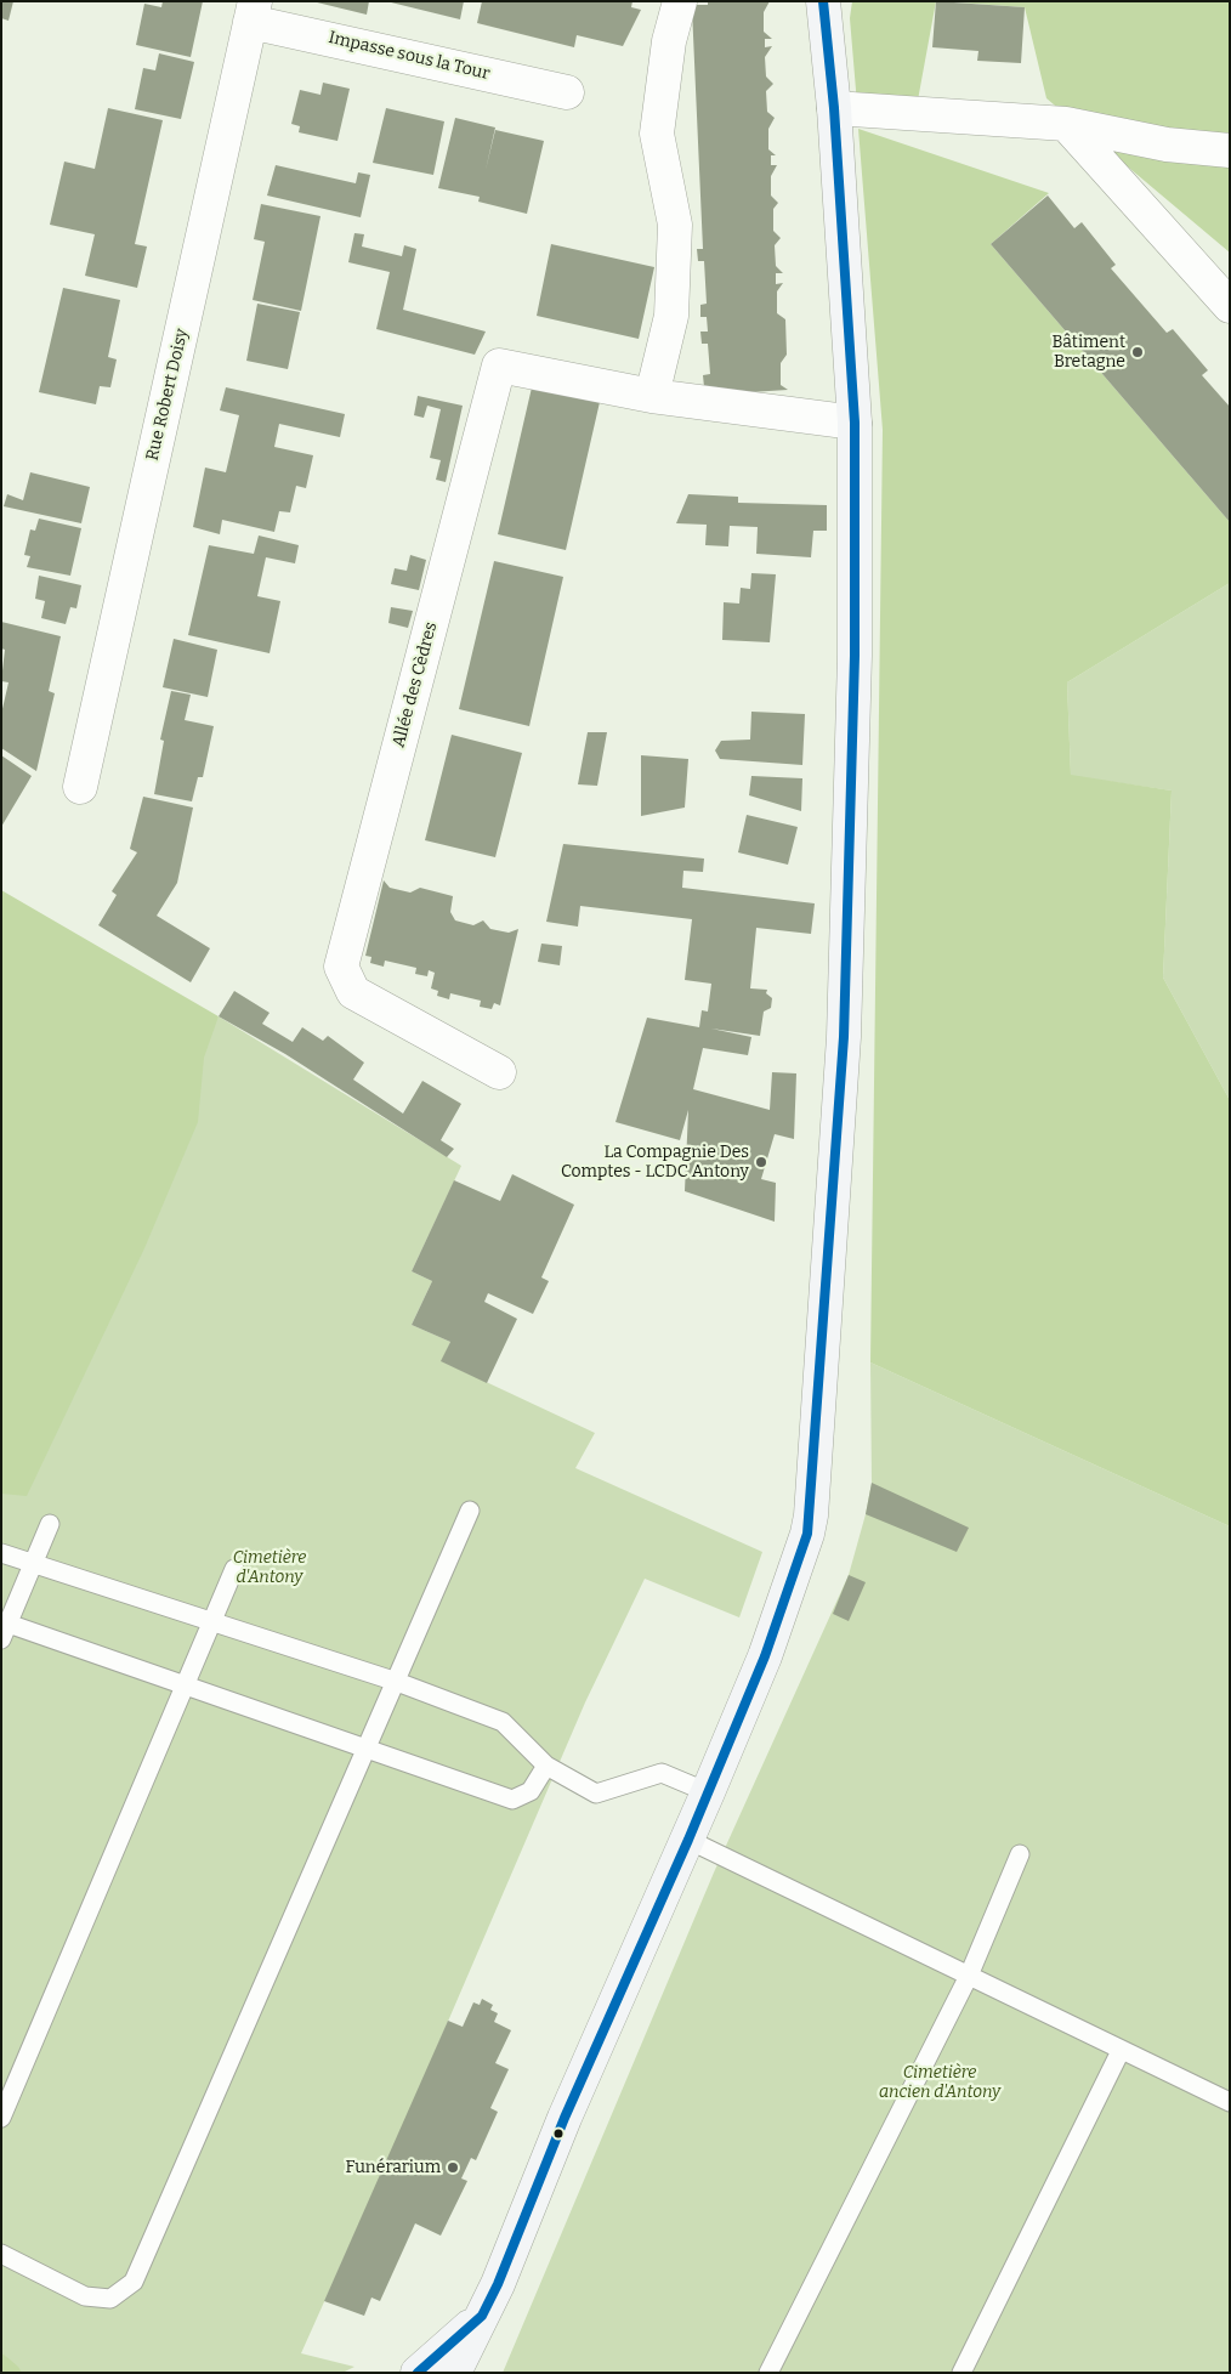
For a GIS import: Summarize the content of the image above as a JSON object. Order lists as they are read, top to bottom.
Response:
{
  "streets": {
    "street": ["Impasse sous la Tour", "Rue Robert Doisy", "Allée des Cèdres"]
  },
  "crossings": [
    ["Impasse sous la Tour", "Rue Robert Doisy"]
  ],
  "parks": ["Cimetière d'Antony", "Cimetière ancien d'Antony"],
  "places": ["Bâtiment Bretagne", "La Compagnie Des Comptes - LCDC Antony", "Funérarium"]
}
